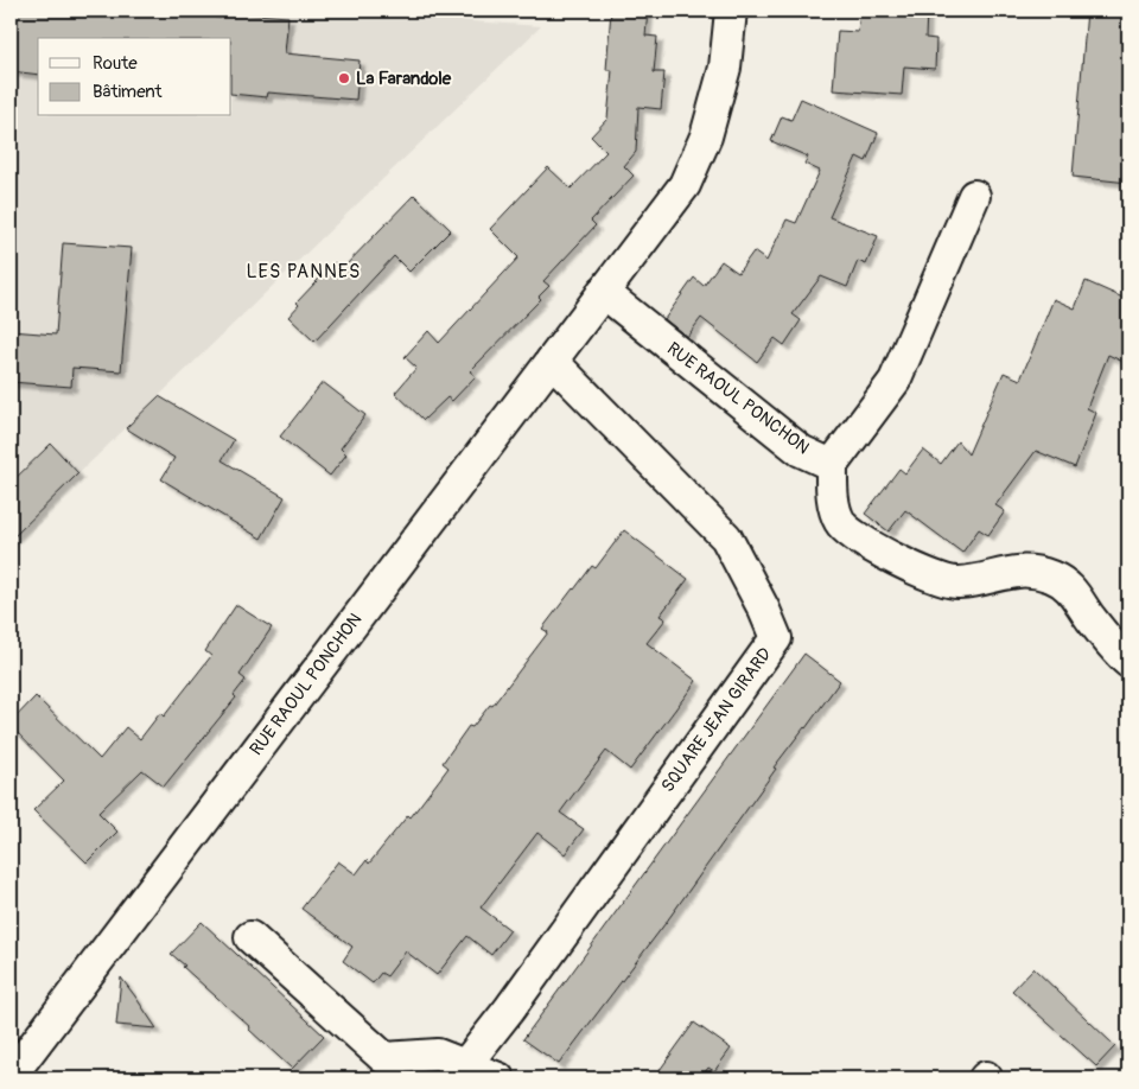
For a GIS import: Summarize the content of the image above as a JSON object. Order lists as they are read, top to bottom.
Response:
{
  "streets": {
    "street": ["RUE RAOUL PONCHON", "SQUARE JEAN GIRARD"]
  },
  "crossings": [
    ["RUE RAOUL PONCHON", "SQUARE JEAN GIRARD"]
  ],
  "districts": ["LES PANNES"],
  "places": ["La Farandole"],
  "legend": ["Route", "Bâtiment"]
}
